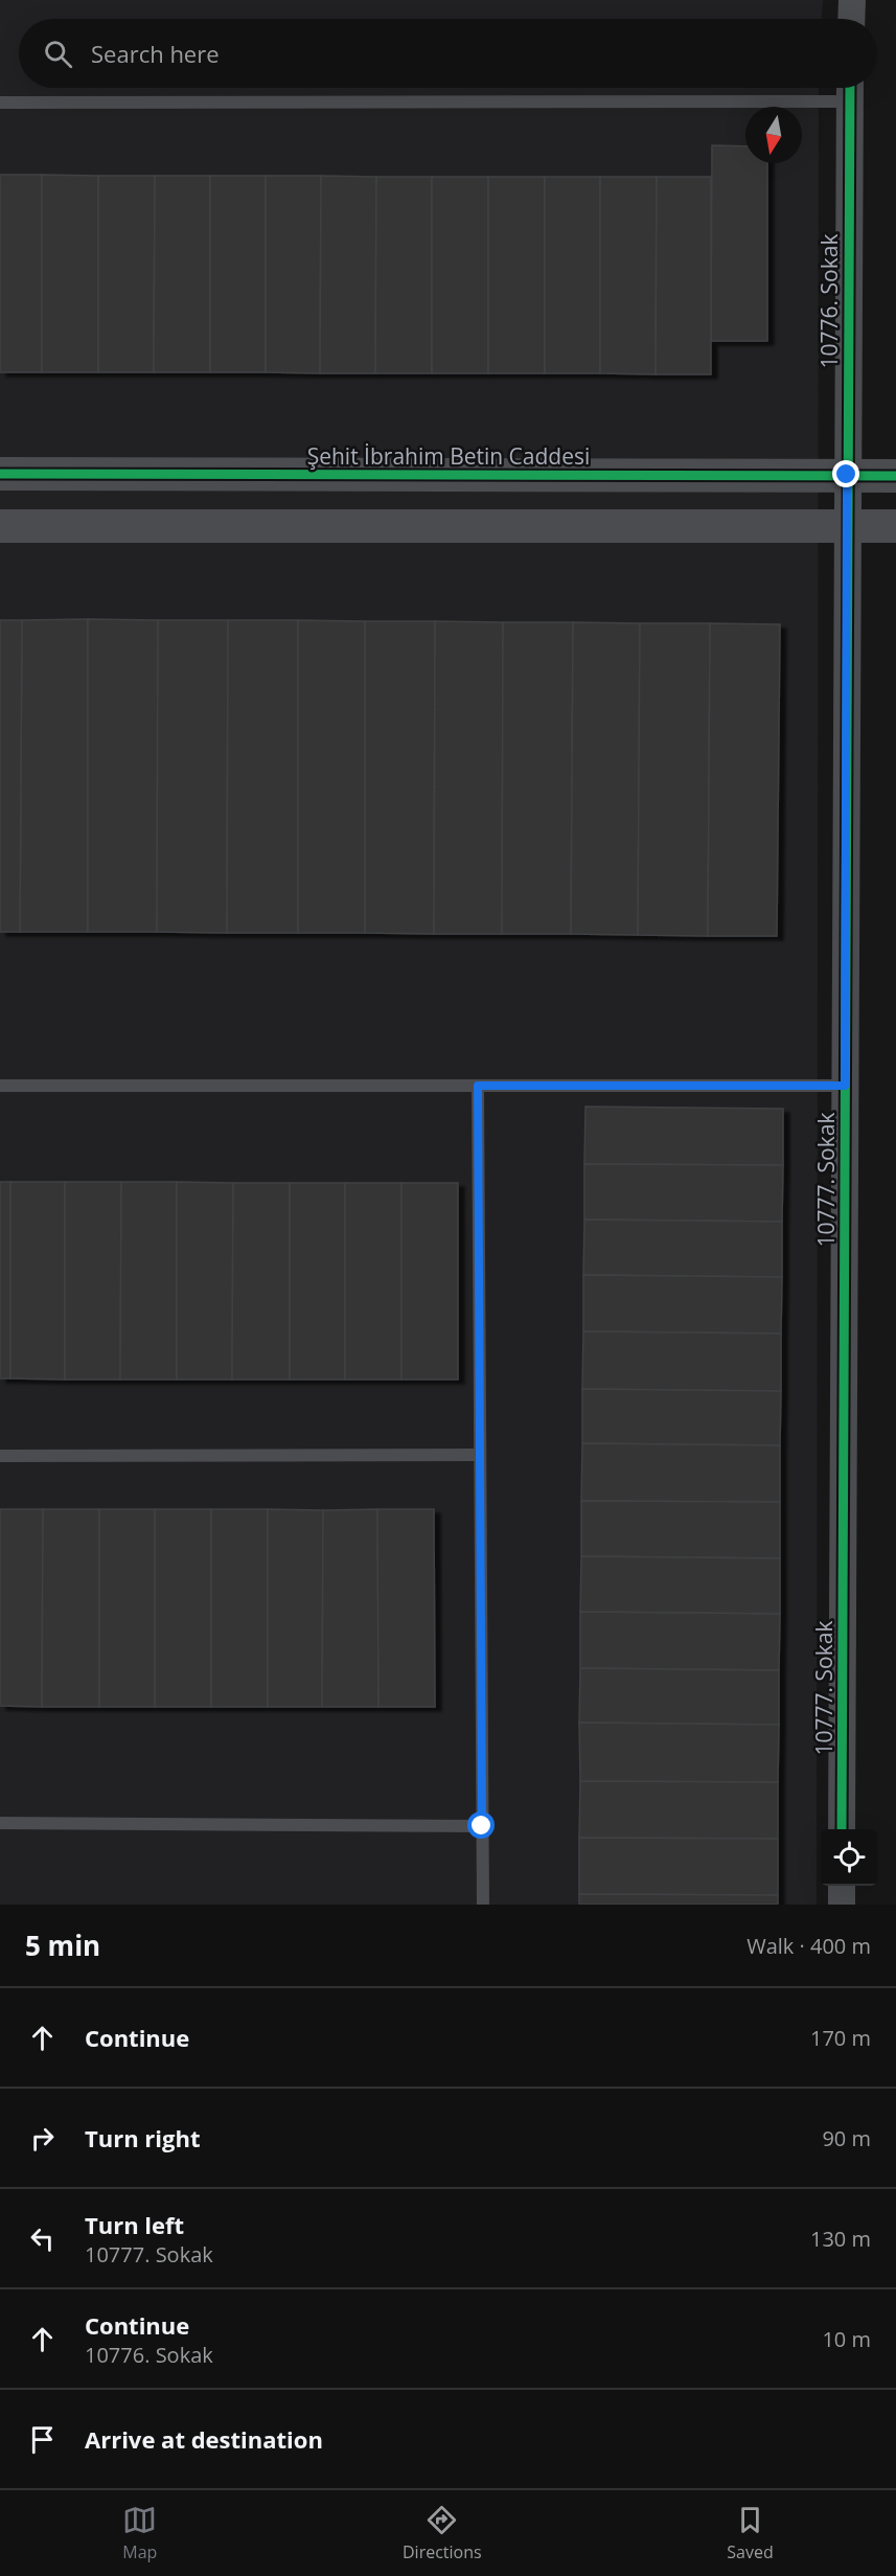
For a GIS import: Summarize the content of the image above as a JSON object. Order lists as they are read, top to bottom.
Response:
{
  "streets": {
    "street": ["10776. Sokak", "Şehit İbrahim Betin Caddesi", "10777. Sokak"]
  },
  "crossings": [
    ["10776. Sokak", "Şehit İbrahim Betin Caddesi"],
    ["10776. Sokak", "10777. Sokak"]
  ],
  "north": "bottom",
  "page": {
    "search": "Search here",
    "heading": ["5 min", "Walk · 400 m"],
    "list": [
      ["Continue", "170 m"],
      ["Turn right", "90 m"],
      ["Turn left", "10777. Sokak", "130 m"],
      ["Continue", "10776. Sokak", "10 m"],
      "Arrive at destination"
    ],
    "nav": ["Map", "Directions", "Saved"]
  }
}
